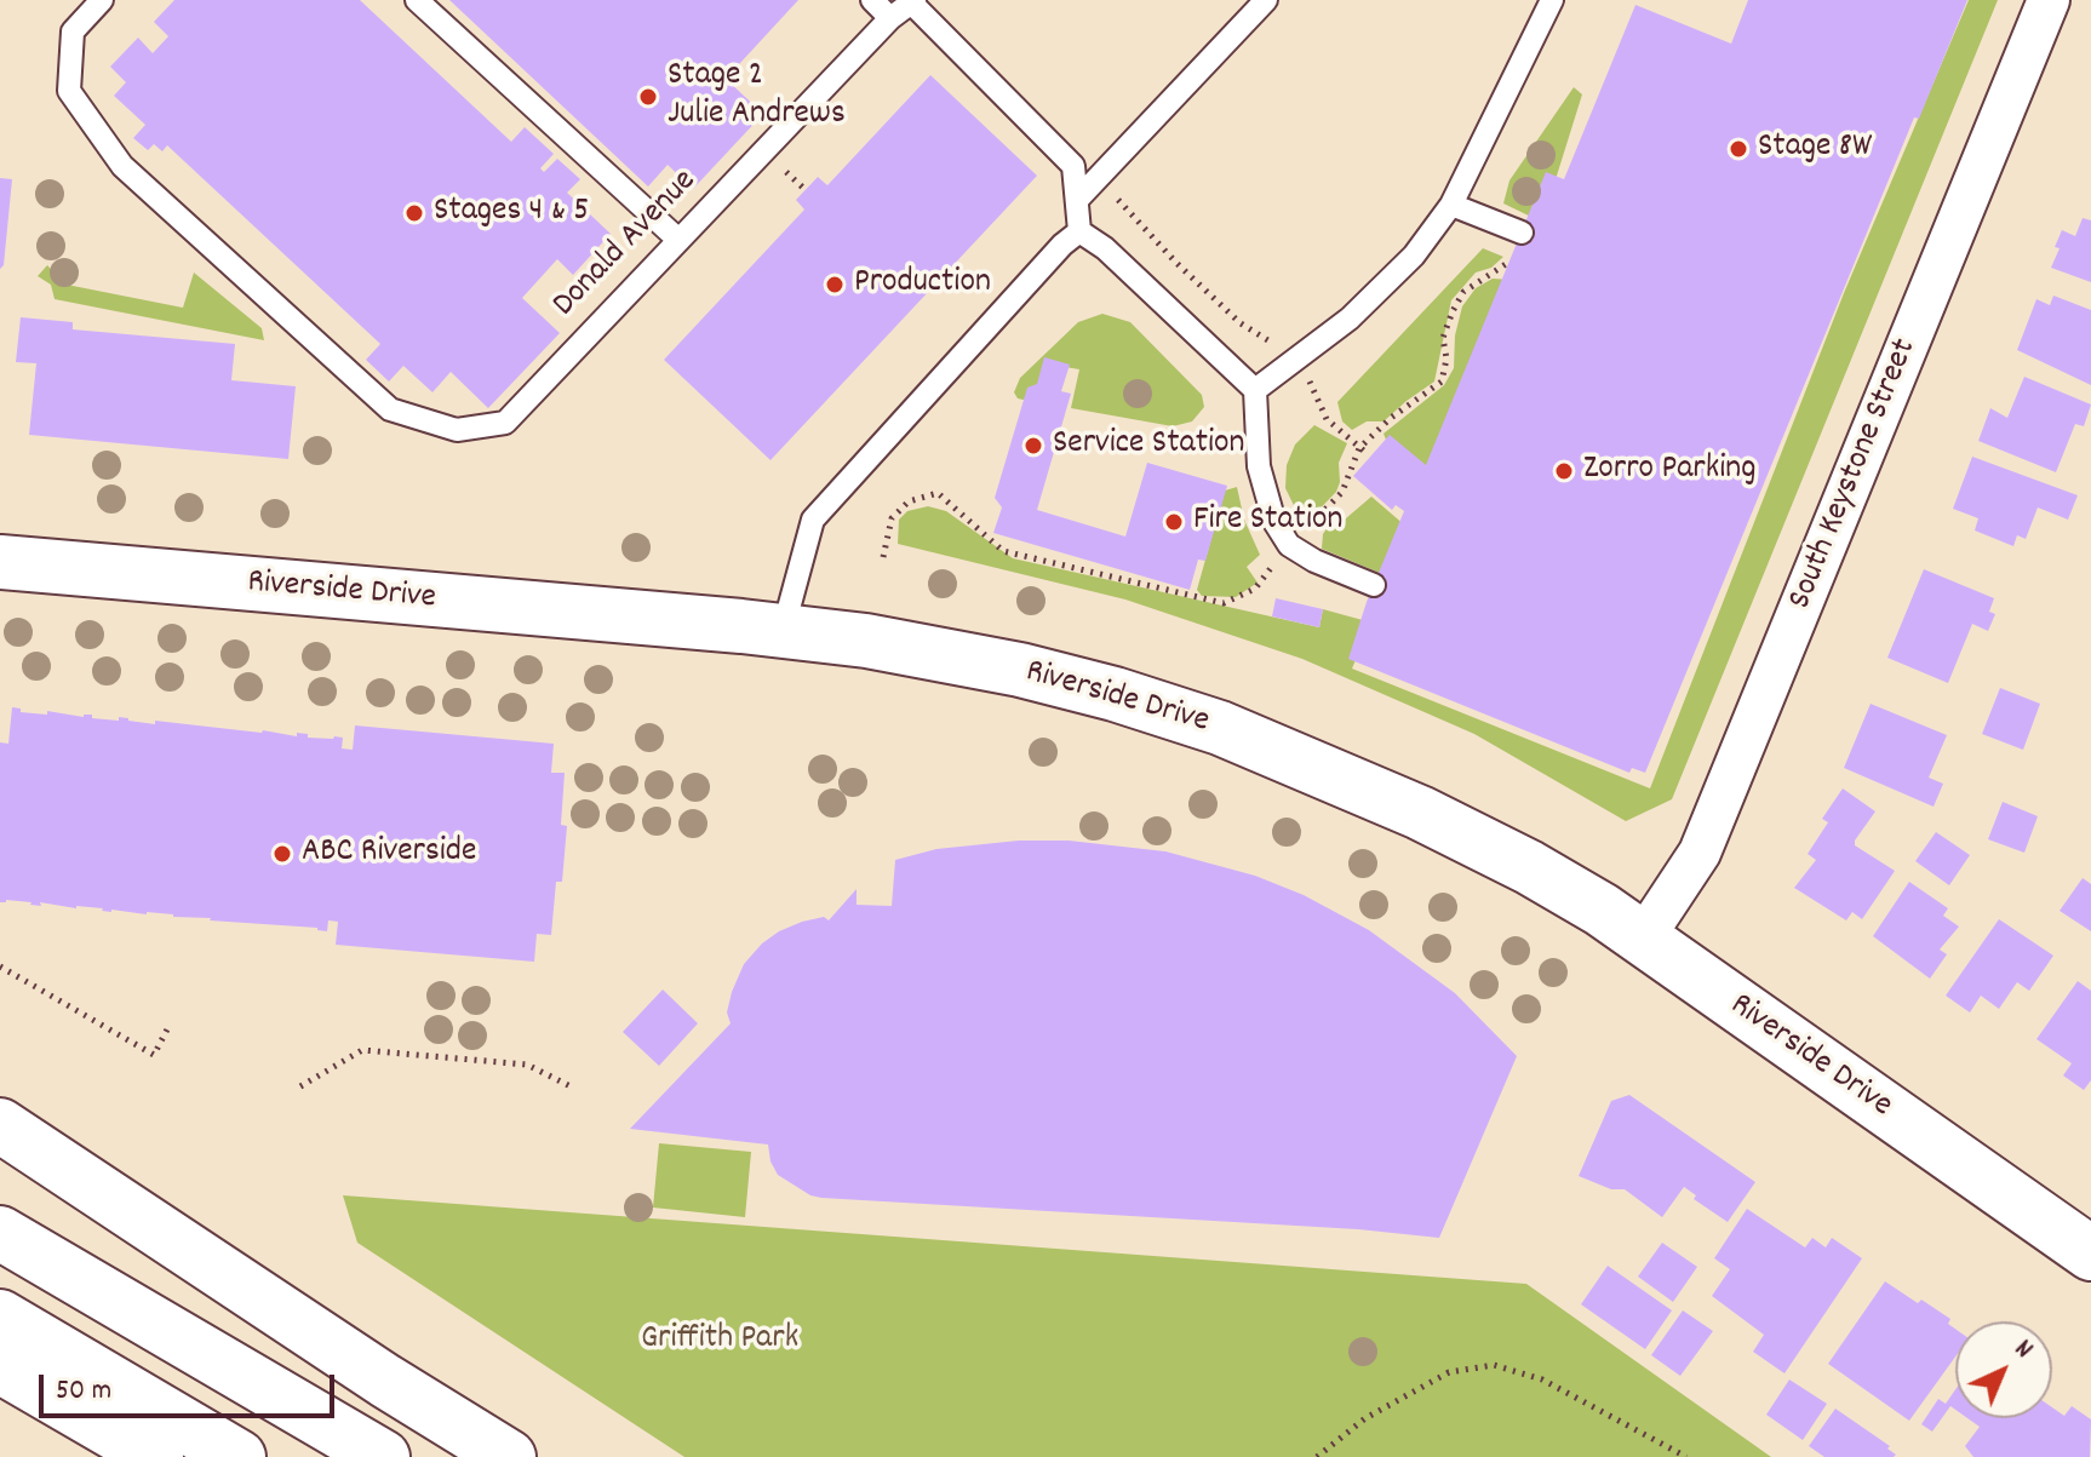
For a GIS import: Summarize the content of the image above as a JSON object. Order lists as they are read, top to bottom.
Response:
{
  "streets": {
    "main road": ["Riverside Drive"],
    "street": ["South Keystone Street"],
    "lane": ["Donald Avenue"]
  },
  "crossings": [
    ["South Keystone Street", "Riverside Drive"]
  ],
  "parks": ["Griffith Park"],
  "places": [
    "Stage 2 Julie Andrews",
    "Stage 8W",
    "Stages 4 & 5",
    "Production",
    "Service Station",
    "Zorro Parking",
    "Fire Station",
    "ABC Riverside"
  ],
  "scale_bar": "50 m",
  "north": "top right"
}
